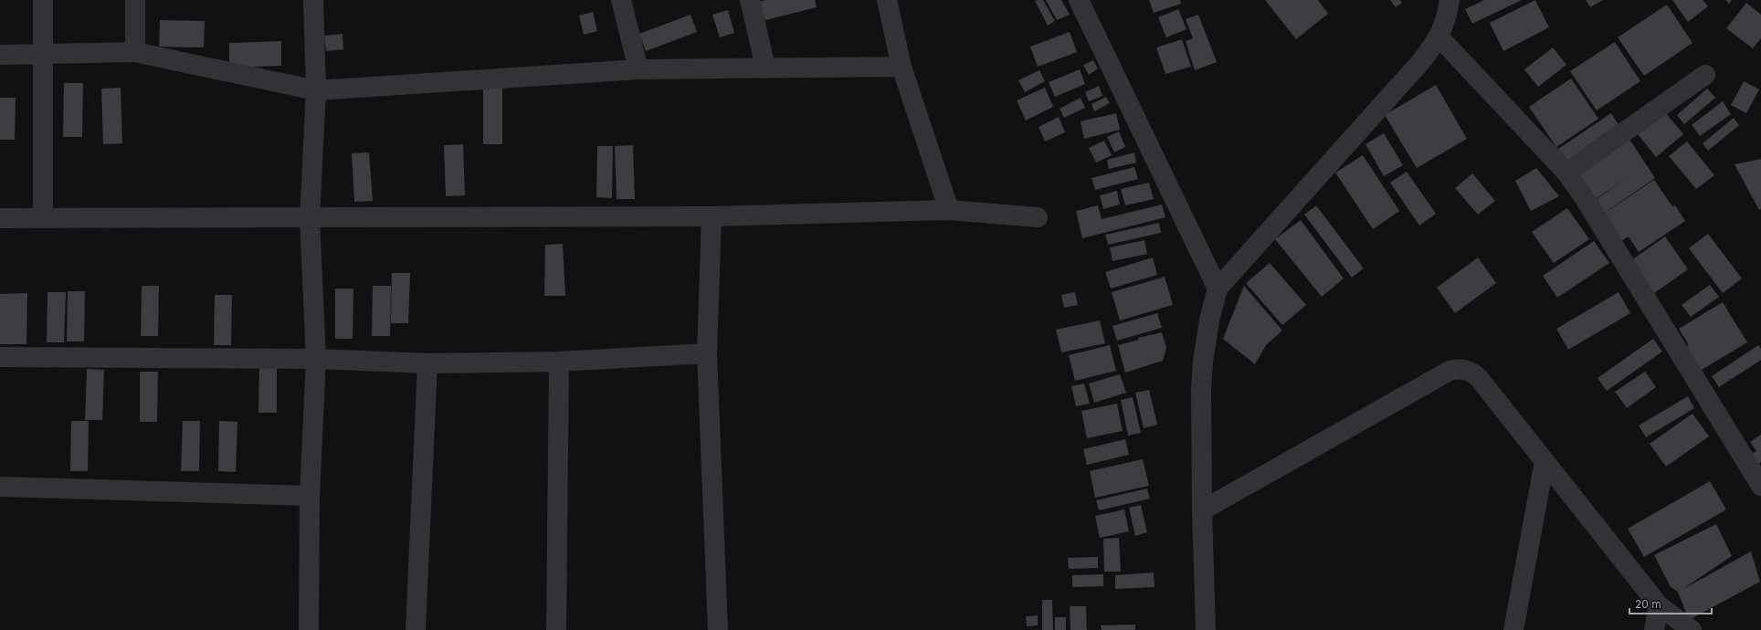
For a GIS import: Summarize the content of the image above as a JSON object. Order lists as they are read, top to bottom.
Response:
{
  "scale_bar": "20 m"
}
